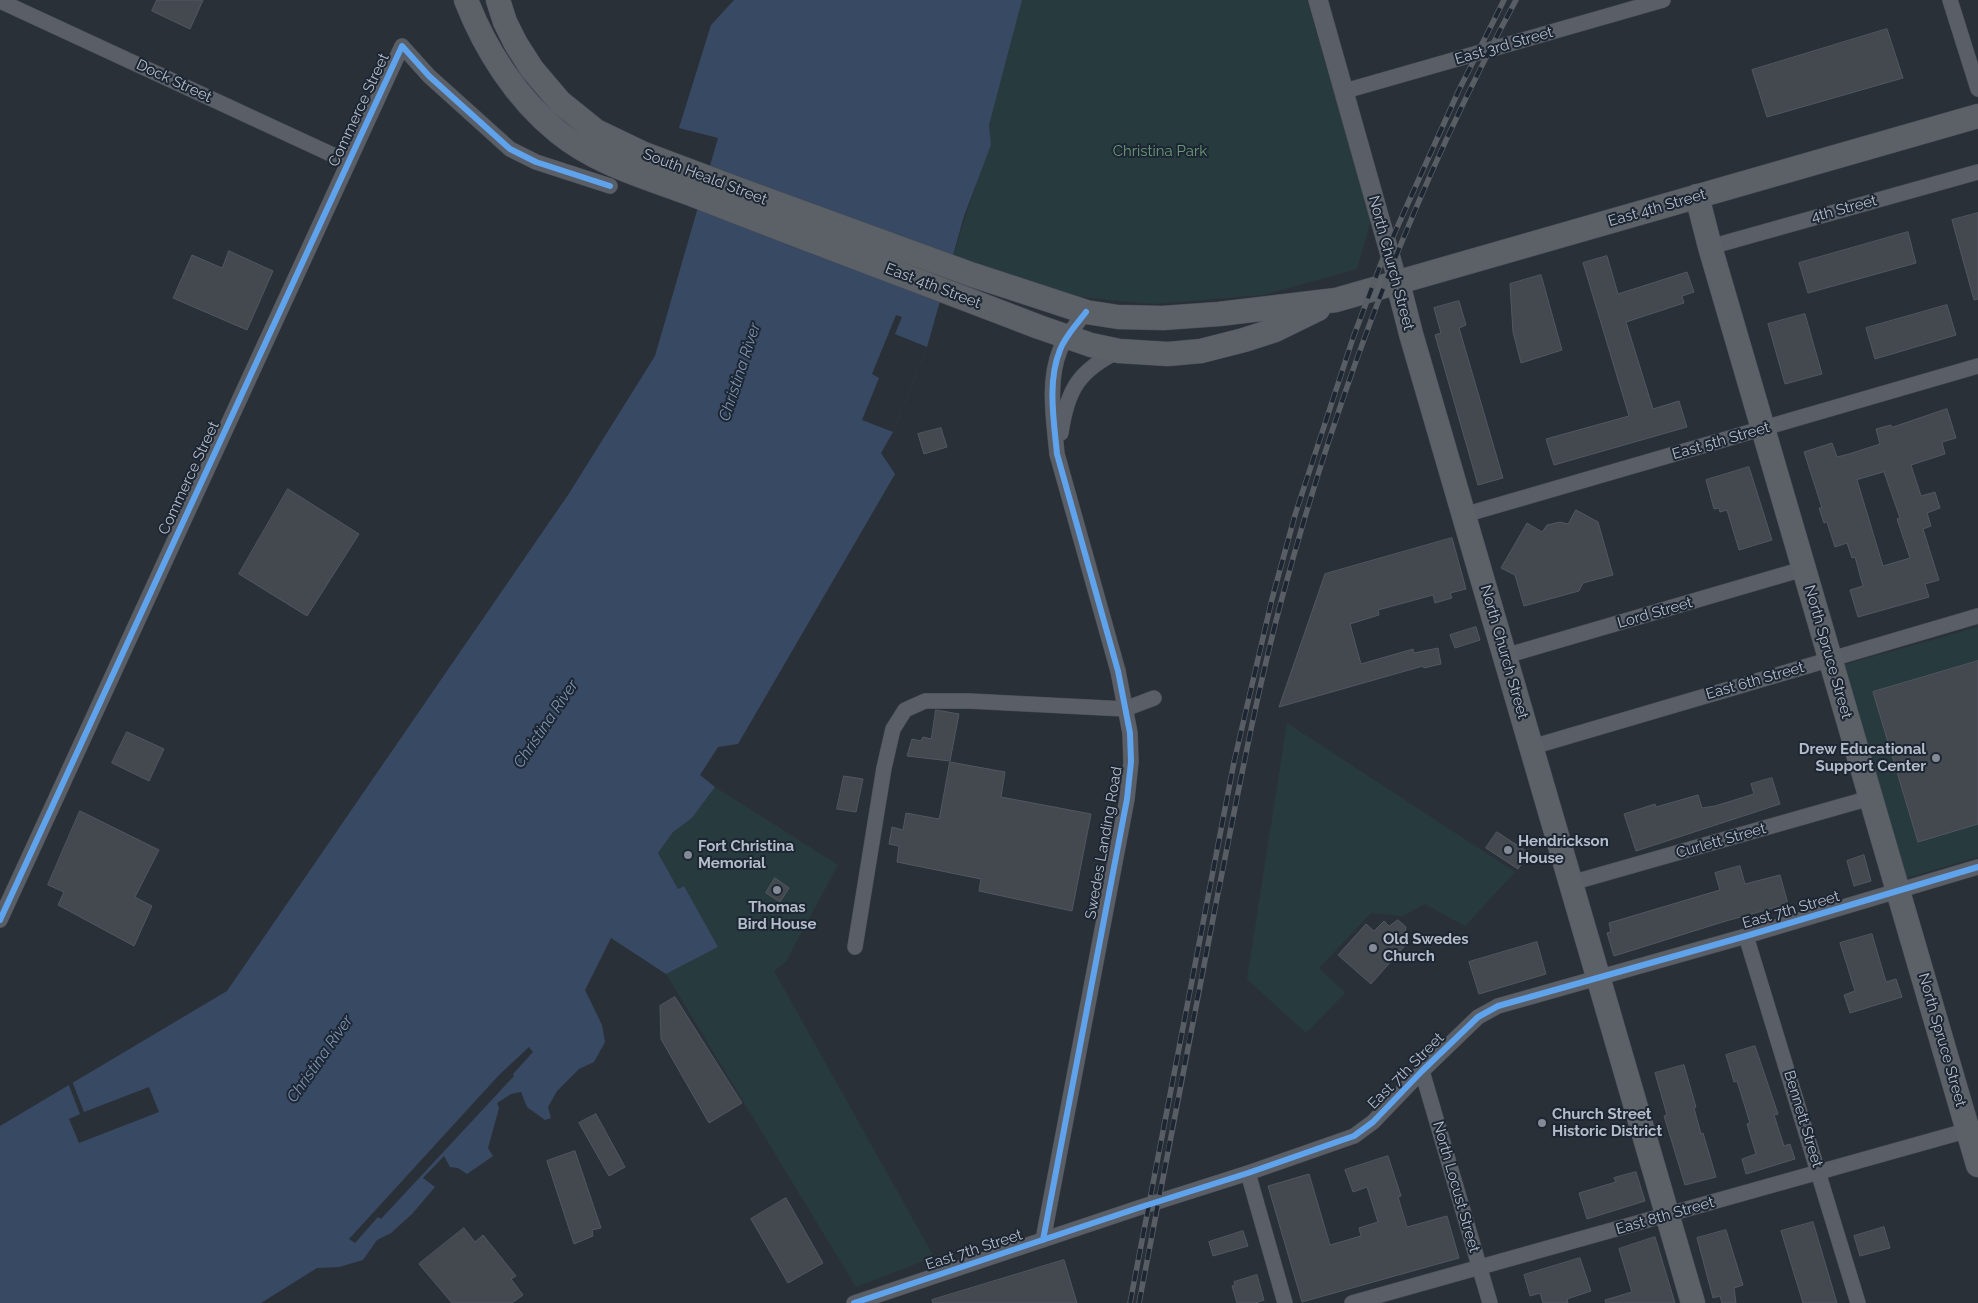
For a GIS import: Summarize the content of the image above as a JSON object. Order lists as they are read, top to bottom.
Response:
{
  "streets": {
    "main road": [
      "South Heald Street",
      "East 4th Street",
      "North Church Street",
      "North Spruce Street"
    ],
    "street": [
      "East 3rd Street",
      "Dock Street",
      "Commerce Street",
      "4th Street",
      "East 5th Street",
      "Lord Street",
      "East 6th Street",
      "Curlett Street",
      "Swedes Landing Road",
      "East 7th Street",
      "Bennett Street",
      "North Locust Street",
      "East 8th Street"
    ]
  },
  "crossings": [
    ["East 3rd Street", "North Church Street"],
    ["Dock Street", "Commerce Street"],
    ["South Heald Street", "East 4th Street"],
    ["East 4th Street", "North Church Street"],
    ["East 4th Street", "North Spruce Street"],
    ["East 4th Street", "Swedes Landing Road"],
    ["4th Street", "North Spruce Street"],
    ["North Church Street", "East 5th Street"],
    ["North Church Street", "Lord Street"],
    ["North Church Street", "East 6th Street"],
    ["North Church Street", "Curlett Street"],
    ["North Church Street", "East 7th Street"],
    ["North Church Street", "East 8th Street"],
    ["East 5th Street", "North Spruce Street"],
    ["Lord Street", "North Spruce Street"],
    ["North Spruce Street", "East 6th Street"],
    ["North Spruce Street", "Curlett Street"],
    ["North Spruce Street", "East 7th Street"],
    ["North Spruce Street", "East 8th Street"],
    ["Swedes Landing Road", "East 7th Street"],
    ["East 7th Street", "Bennett Street"],
    ["East 7th Street", "North Locust Street"],
    ["Bennett Street", "East 8th Street"],
    ["North Locust Street", "East 8th Street"]
  ],
  "water": ["Christina River"],
  "parks": ["Christina Park"],
  "places": [
    "Drew Educational Support Center",
    "Hendrickson House",
    "Fort Christina Memorial",
    "Thomas Bird House",
    "Old Swedes Church",
    "Church Street Historic District"
  ]
}
